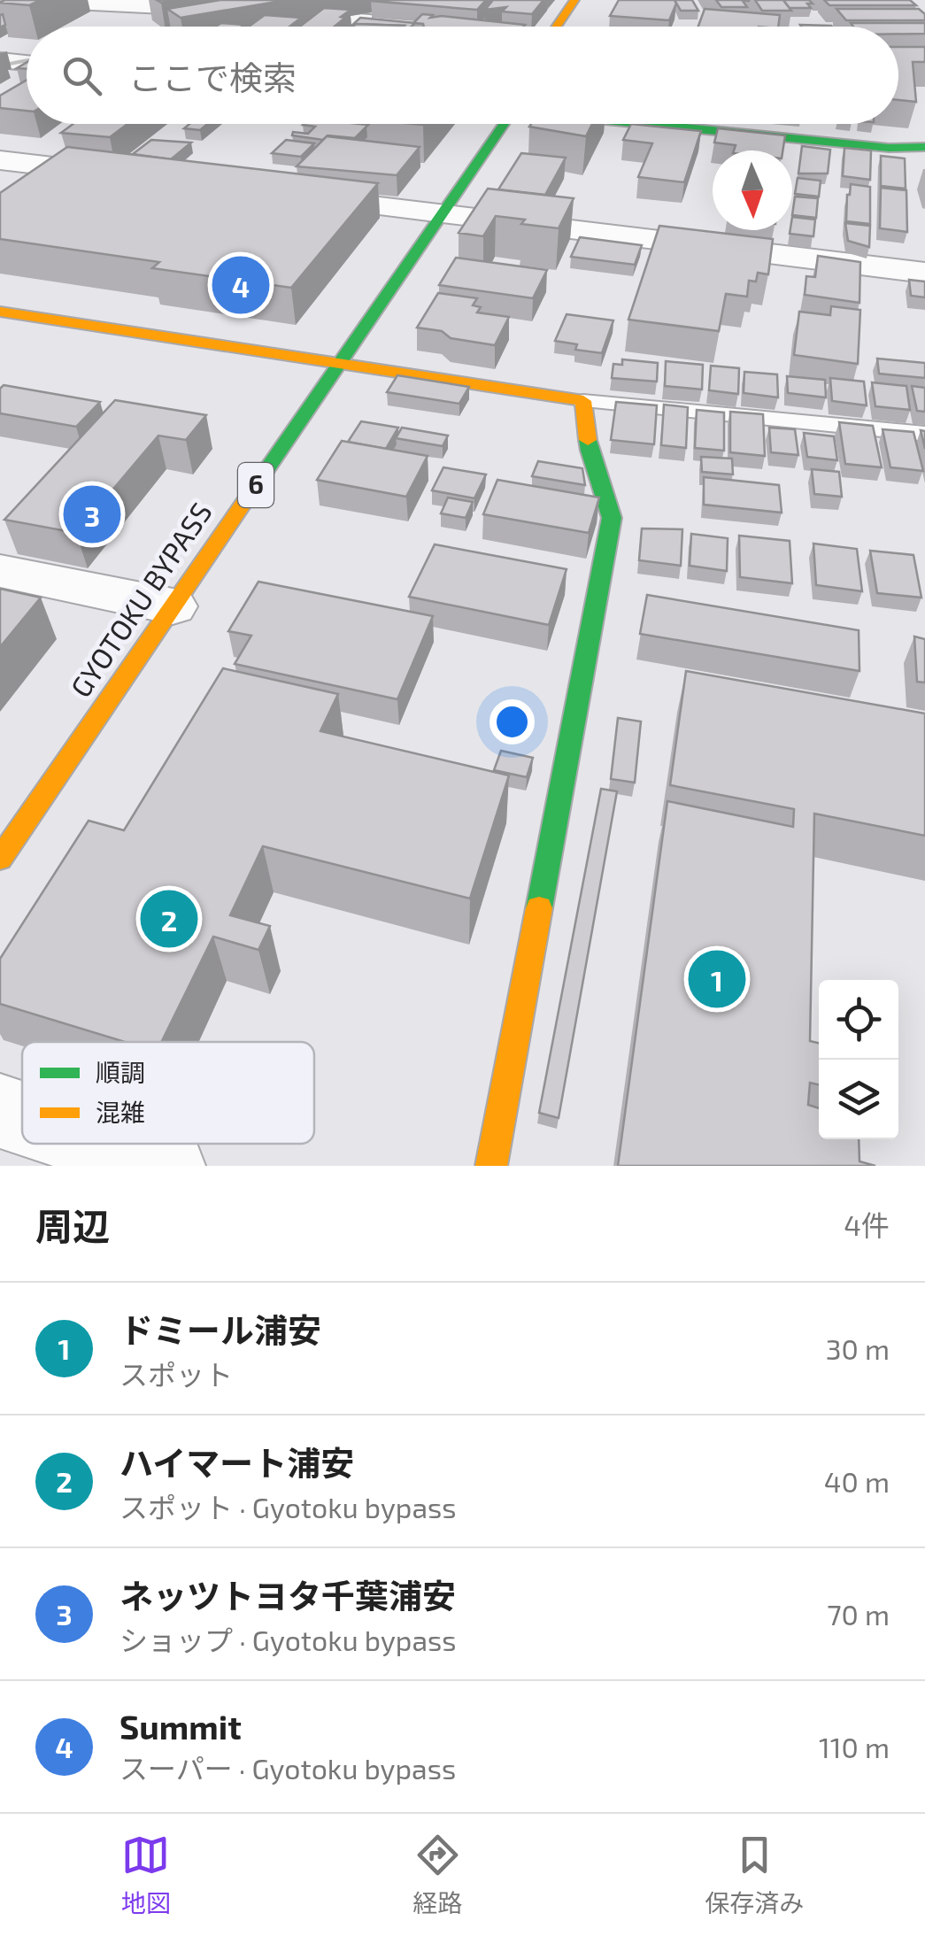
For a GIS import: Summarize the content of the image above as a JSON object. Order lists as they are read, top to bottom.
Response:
{
  "streets": {
    "street": ["6", "GYOTOKU BYPASS"]
  },
  "legend": ["順調", "混雑"],
  "north": "bottom",
  "page": {
    "search": "ここで検索",
    "pins": [
      "4",
      "3",
      "2",
      "1"
    ],
    "heading": ["周辺", "4件"],
    "list": [
      {
        "mark": "1",
        "name": "ドミール浦安",
        "note": "スポット",
        "value": "30 m"
      },
      {
        "mark": "2",
        "name": "ハイマート浦安",
        "note": "スポット · Gyotoku bypass",
        "value": "40 m"
      },
      {
        "mark": "3",
        "name": "ネッツトヨタ千葉浦安",
        "note": "ショップ · Gyotoku bypass",
        "value": "70 m"
      },
      {
        "mark": "4",
        "name": "Summit",
        "note": "スーパー · Gyotoku bypass",
        "value": "110 m"
      }
    ],
    "nav": ["地図", "経路", "保存済み"]
  }
}
